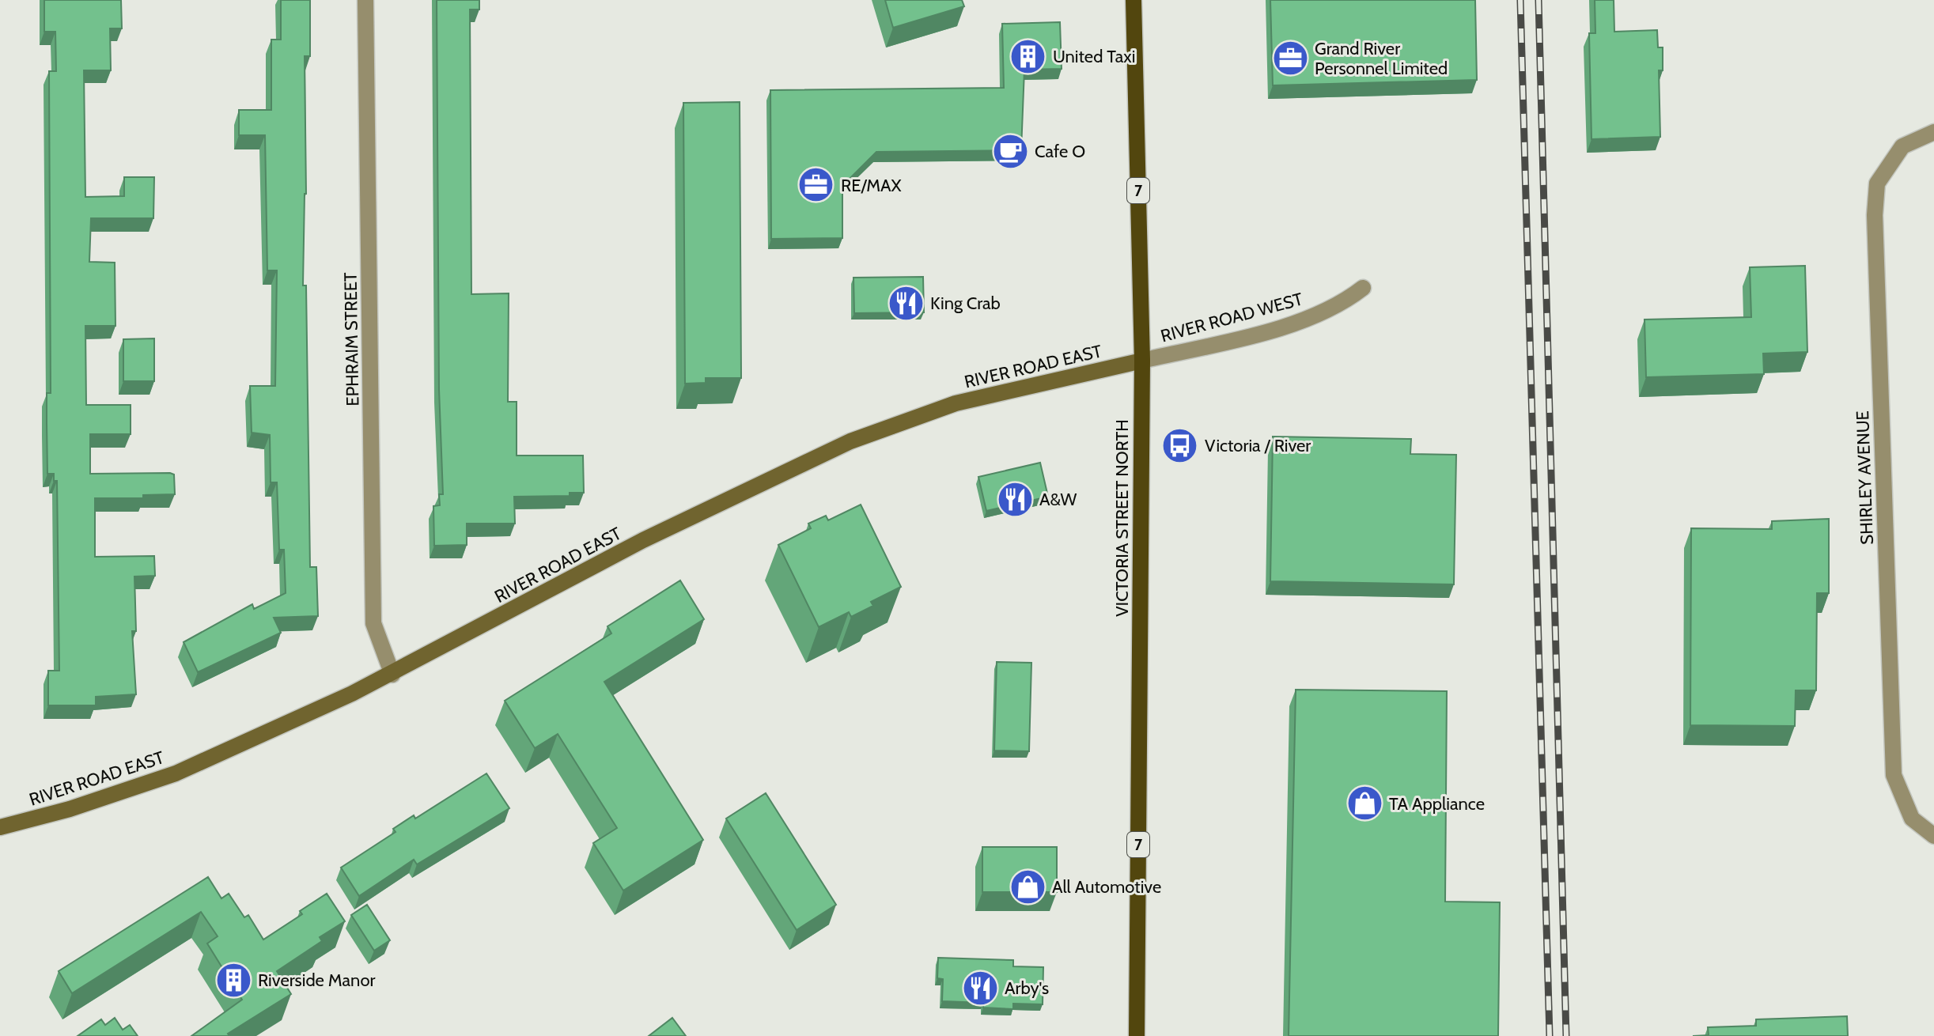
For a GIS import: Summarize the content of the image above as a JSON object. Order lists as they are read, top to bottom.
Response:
{
  "streets": {
    "main road": ["7", "VICTORIA STREET NORTH"],
    "street": [
      "RIVER ROAD WEST",
      "EPHRAIM STREET",
      "RIVER ROAD EAST",
      "SHIRLEY AVENUE"
    ]
  },
  "crossings": [
    ["RIVER ROAD WEST", "RIVER ROAD EAST"],
    ["RIVER ROAD WEST", "VICTORIA STREET NORTH"],
    ["EPHRAIM STREET", "RIVER ROAD EAST"],
    ["RIVER ROAD EAST", "VICTORIA STREET NORTH"]
  ],
  "places": {
    "building": ["United Taxi", "Riverside Manor"],
    "office": ["Grand River Personnel Limited", "RE/MAX"],
    "cafe": ["Cafe O"],
    "restaurant": ["King Crab", "A&W", "Arby's"],
    "bus stop": ["Victoria / River"],
    "shop": ["TA Appliance", "All Automotive"]
  }
}
